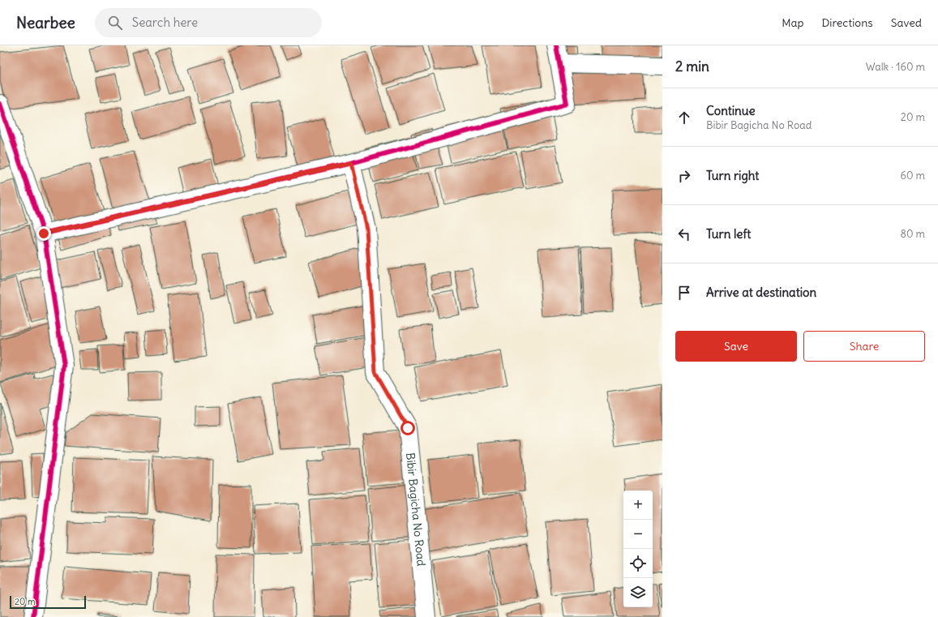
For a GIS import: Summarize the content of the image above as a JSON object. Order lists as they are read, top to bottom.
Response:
{
  "streets": {
    "street": ["Bibir Bagicha No Road"]
  },
  "scale_bar": "20 m",
  "page": {
    "header": "Nearbee",
    "search": "Search here",
    "nav": ["Map", "Directions", "Saved"],
    "heading": ["2 min", "Walk · 160 m"],
    "list": [
      ["Continue", "Bibir Bagicha No Road", "20 m"],
      ["Turn right", "60 m"],
      ["Turn left", "80 m"],
      "Arrive at destination"
    ],
    "buttons": ["Save", "Share"],
    "map_buttons": ["+", "−"],
    "scale": "20 m"
  }
}
